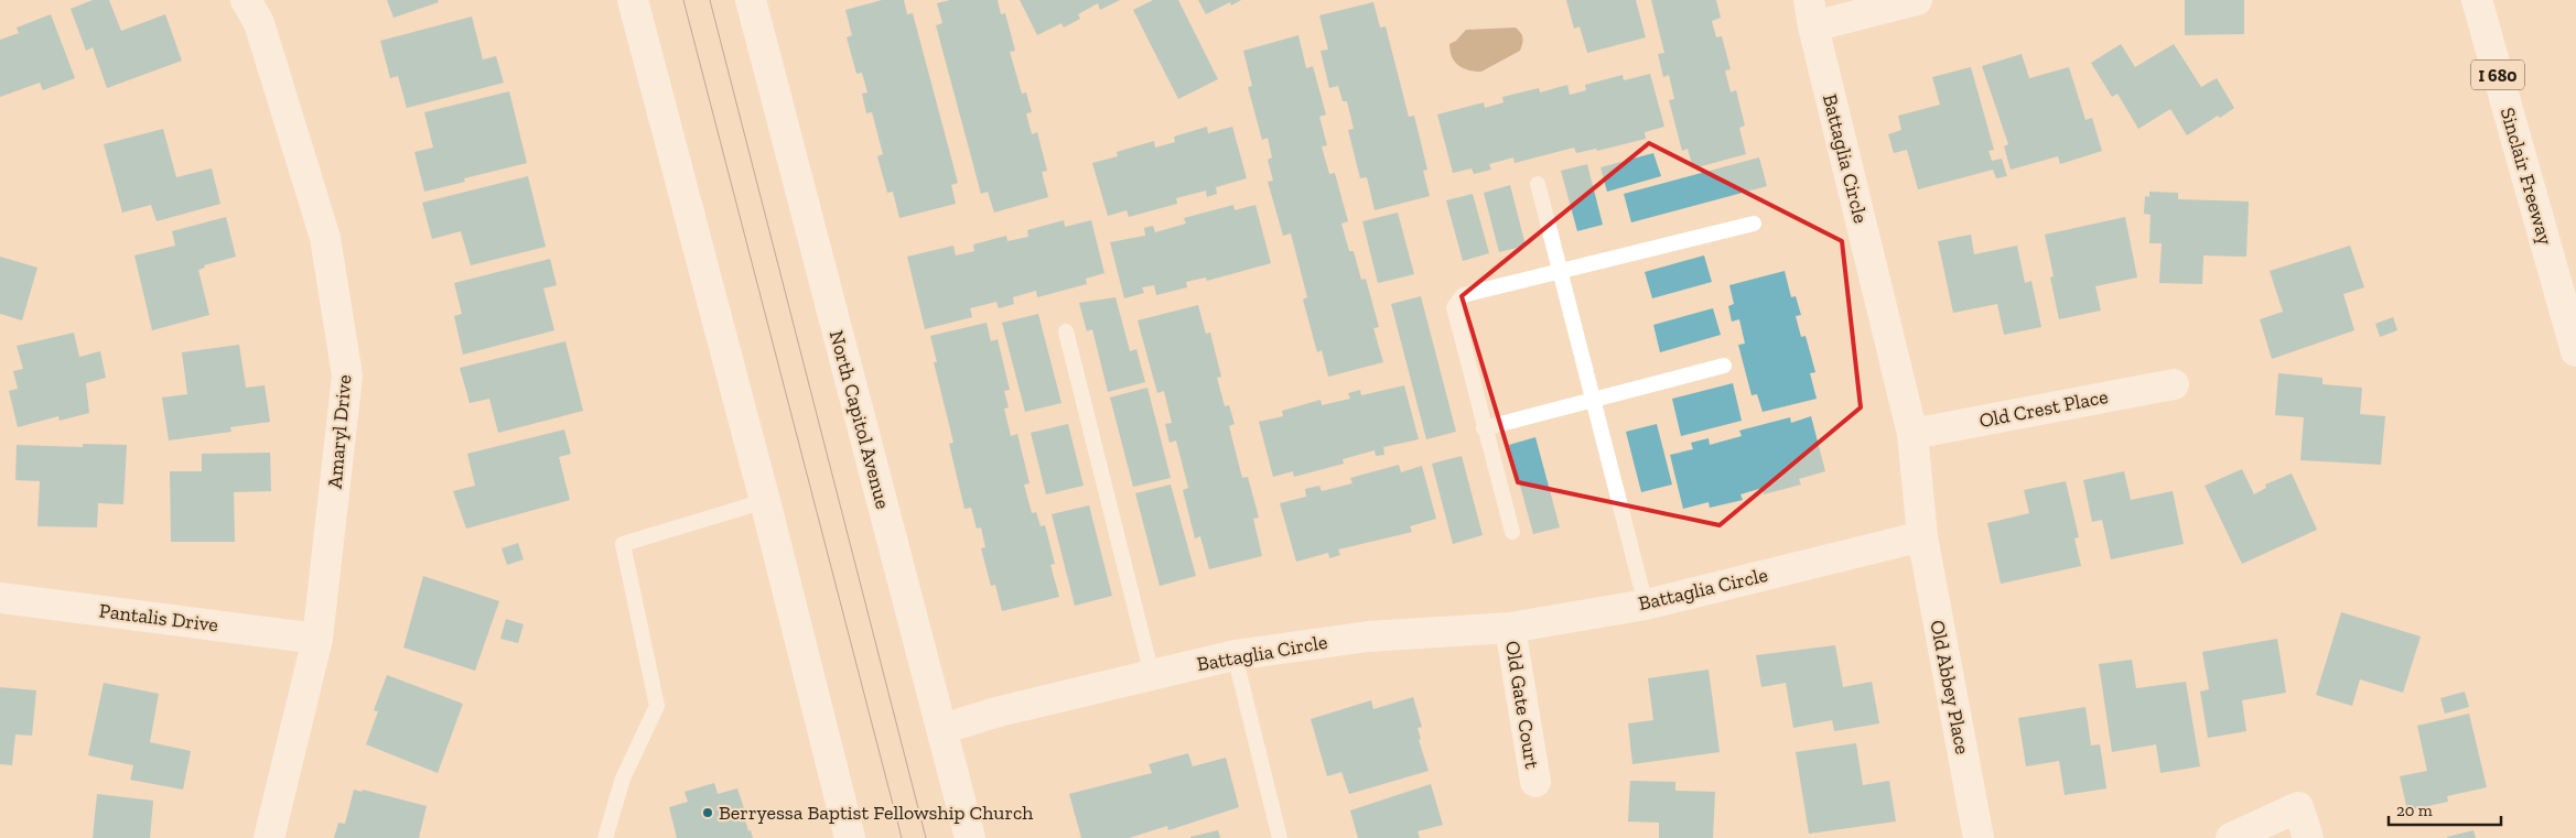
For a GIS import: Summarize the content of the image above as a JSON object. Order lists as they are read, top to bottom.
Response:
{
  "streets": {
    "main road": [
      "I 680",
      "Battaglia Circle",
      "Sinclair Freeway",
      "Old Crest Place",
      "North Capitol Avenue",
      "Amaryl Drive",
      "Pantalis Drive",
      "Old Abbey Place",
      "Old Gate Court"
    ]
  },
  "crossings": [
    ["Battaglia Circle", "Old Crest Place"],
    ["Battaglia Circle", "North Capitol Avenue"],
    ["Battaglia Circle", "Old Abbey Place"],
    ["Battaglia Circle", "Old Gate Court"],
    ["Amaryl Drive", "Pantalis Drive"]
  ],
  "places": ["Berryessa Baptist Fellowship Church"],
  "scale_bar": "20 m"
}
